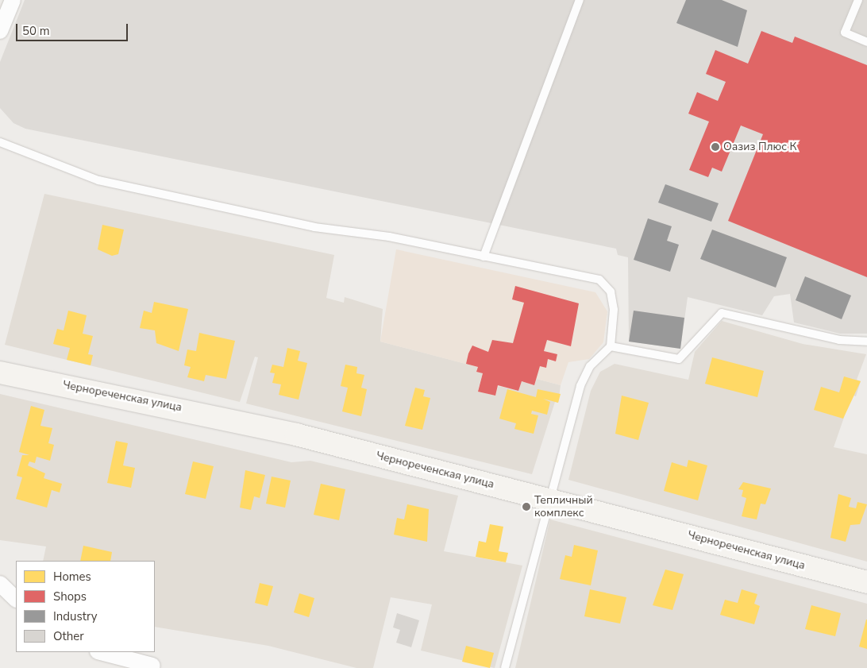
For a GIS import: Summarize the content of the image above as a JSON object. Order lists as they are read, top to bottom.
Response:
{
  "streets": {
    "street": ["Чернореченская улица"]
  },
  "places": ["Оазиз Плюс К", "Тепличный комплекс"],
  "legend": [
    "Homes",
    "Shops",
    "Industry",
    "Other"
  ],
  "scale_bar": "50 m"
}
